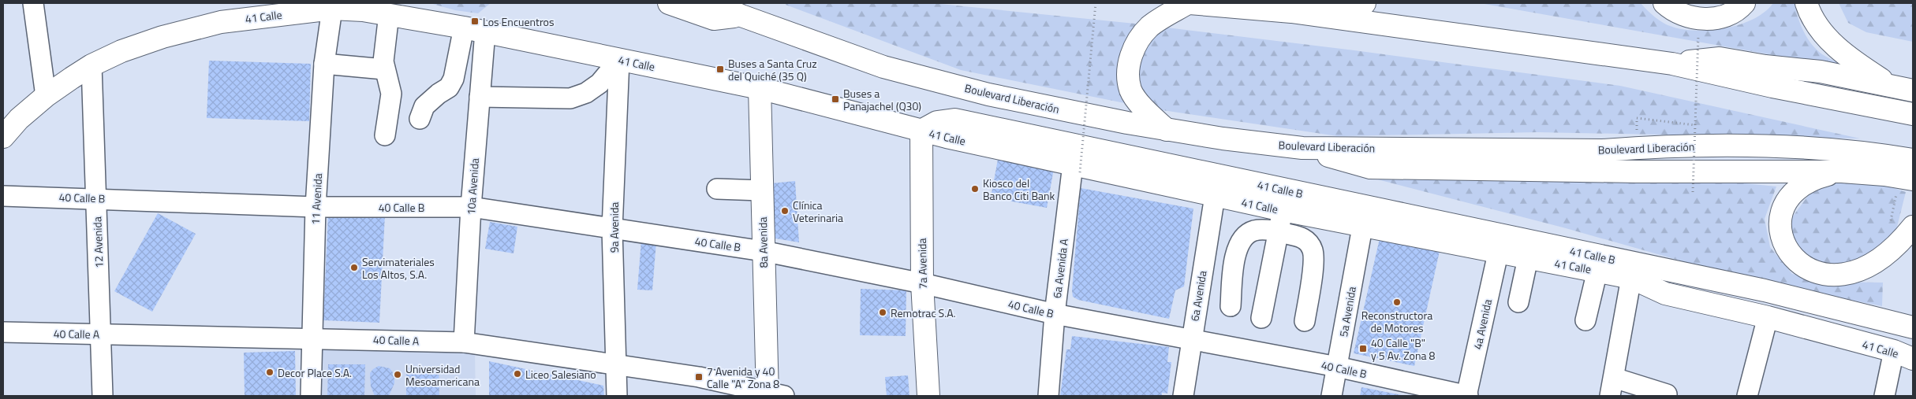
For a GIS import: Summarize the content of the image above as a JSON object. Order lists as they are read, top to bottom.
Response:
{
  "streets": {
    "main road": [
      "41 Calle",
      "Boulevard Liberación",
      "41 Calle B",
      "8a Avenida",
      "7a Avenida"
    ],
    "street": [
      "10a Avenida",
      "40 Calle B",
      "11 Avenida",
      "9a Avenida",
      "12 Avenida",
      "6a Avenida A",
      "6a Avenida",
      "5a Avenida",
      "4a Avenida",
      "40 Calle A"
    ]
  },
  "crossings": [
    ["41 Calle", "10a Avenida"],
    ["41 Calle", "41 Calle B"],
    ["41 Calle", "11 Avenida"],
    ["41 Calle", "9a Avenida"],
    ["41 Calle", "12 Avenida"],
    ["41 Calle", "8a Avenida"],
    ["41 Calle", "7a Avenida"],
    ["41 Calle", "6a Avenida A"],
    ["41 Calle", "6a Avenida"],
    ["41 Calle", "5a Avenida"],
    ["41 Calle", "4a Avenida"],
    ["10a Avenida", "40 Calle B"],
    ["10a Avenida", "40 Calle A"],
    ["41 Calle B", "7a Avenida"],
    ["40 Calle B", "11 Avenida"],
    ["40 Calle B", "9a Avenida"],
    ["40 Calle B", "12 Avenida"],
    ["40 Calle B", "8a Avenida"],
    ["40 Calle B", "7a Avenida"],
    ["40 Calle B", "6a Avenida A"],
    ["40 Calle B", "6a Avenida"],
    ["40 Calle B", "5a Avenida"],
    ["40 Calle B", "4a Avenida"],
    ["11 Avenida", "40 Calle A"],
    ["9a Avenida", "40 Calle A"],
    ["12 Avenida", "40 Calle A"],
    ["8a Avenida", "40 Calle A"]
  ],
  "places": {
    "transit": [
      "Los Encuentros",
      "Buses a Santa Cruz del Quiché (35 Q)",
      "Buses a Panajachel (Q30)",
      "40 Calle \"B\" y 5 Av. Zona 8",
      "7 Avenida y 40 Calle \"A\" Zona 8"
    ],
    "other": [
      "Kiosco del Banco Citi Bank",
      "Clínica Veterinaria",
      "Servimateriales Los Altos, S.A.",
      "Reconstructora de Motores",
      "Remotrac S.A.",
      "Decor Place S.A.",
      "Liceo Salesiano",
      "Universidad Mesoamericana"
    ]
  }
}
